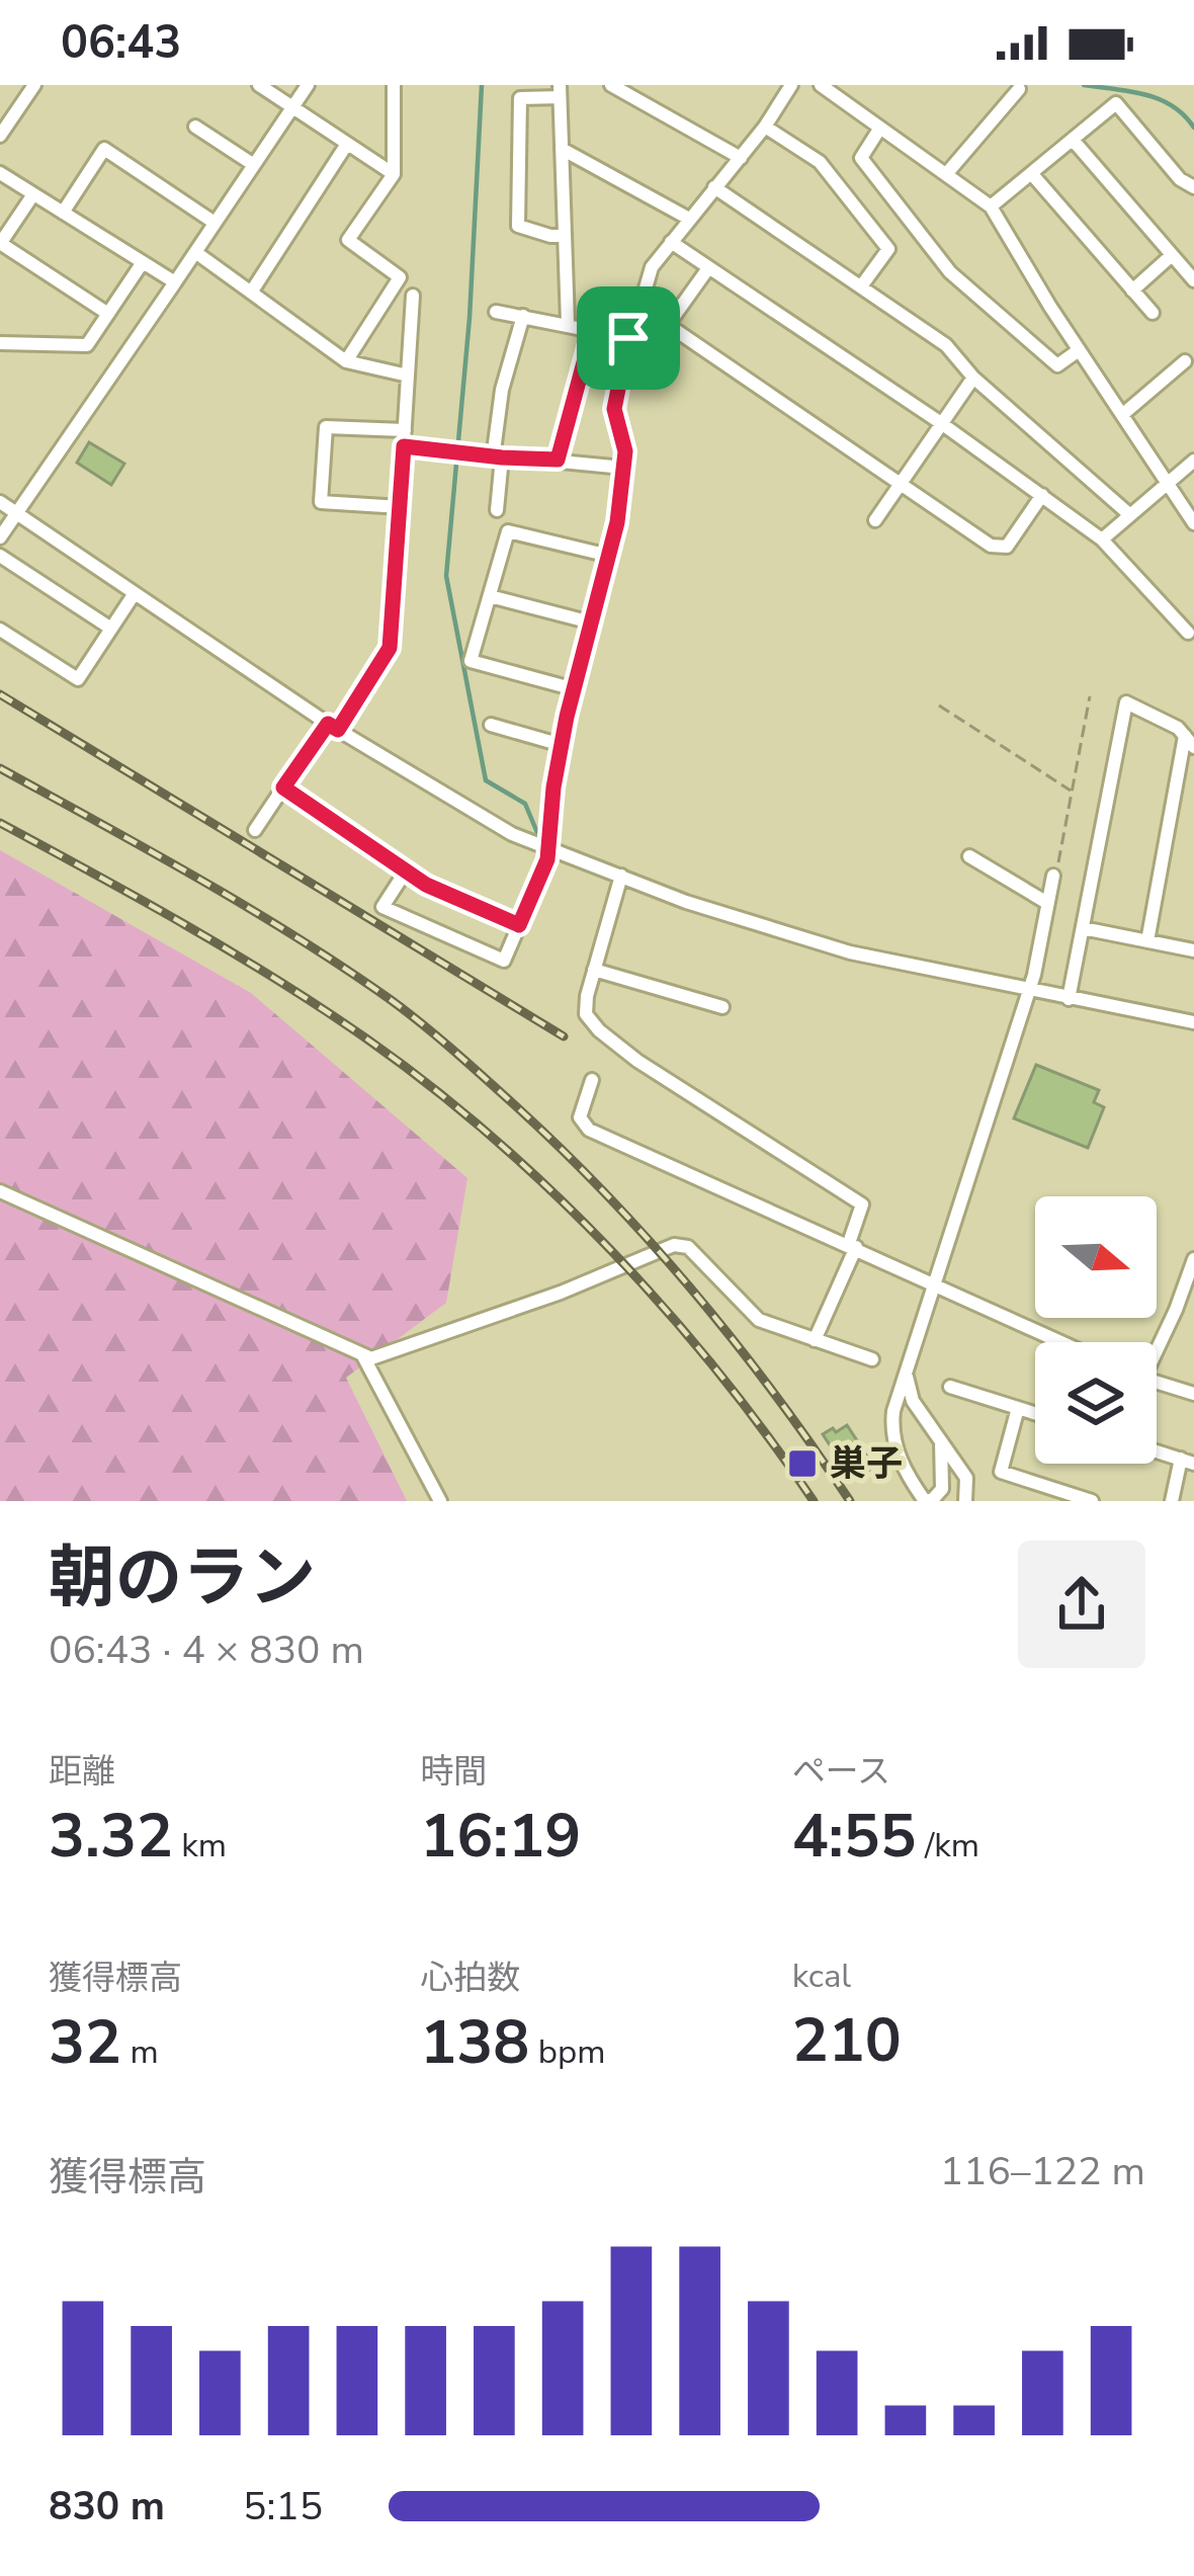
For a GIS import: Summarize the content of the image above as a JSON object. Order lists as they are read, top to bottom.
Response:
{
  "places": {
    "transit": ["巣子"]
  },
  "north": "right",
  "page": {
    "status": "06:43",
    "heading": ["朝のラン", "06:43 · 4 × 830 m"],
    "stats": [
      ["距離", "3.32 km"],
      ["時間", "16:19"],
      ["ペース", "4:55 /km"],
      ["獲得標高", "32 m"],
      ["心拍数", "138 bpm"],
      ["kcal", "210"]
    ],
    "chart": ["獲得標高", "116–122 m"],
    "list": [
      {
        "name": "830 m",
        "note": "5:15"
      }
    ]
  }
}
